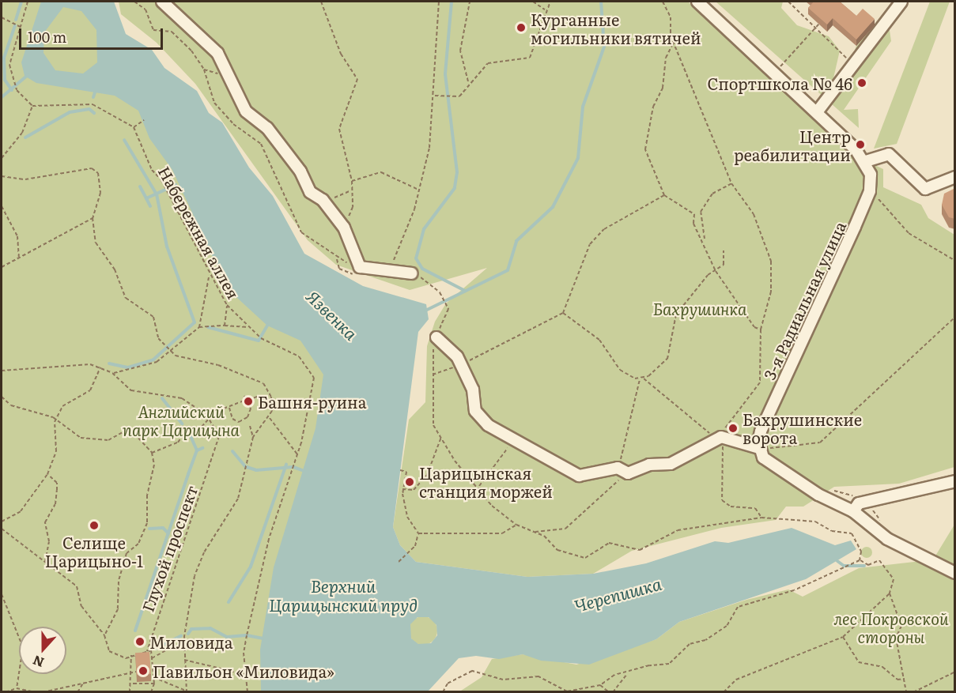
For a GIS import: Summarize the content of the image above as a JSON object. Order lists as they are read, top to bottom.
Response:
{
  "streets": {
    "street": ["3-я Радиальная улица"],
    "path": ["Набережная аллея", "Глухой проспект"]
  },
  "water": ["Язвенка", "Верхний Царицынский пруд", "Черепишка"],
  "parks": ["Бахрушинка", "Английский парк Царицына", "лес Покровской стороны"],
  "places": [
    "Курганные могильники вятичей",
    "Спортшкола № 46",
    "Центр реабилитации",
    "Башня-руина",
    "Бахрушинские ворота",
    "Царицынская станция моржей",
    "Селище Царицыно-1",
    "Миловида",
    "Павильон «Миловида»"
  ],
  "scale_bar": "100 m",
  "north": "bottom"
}
